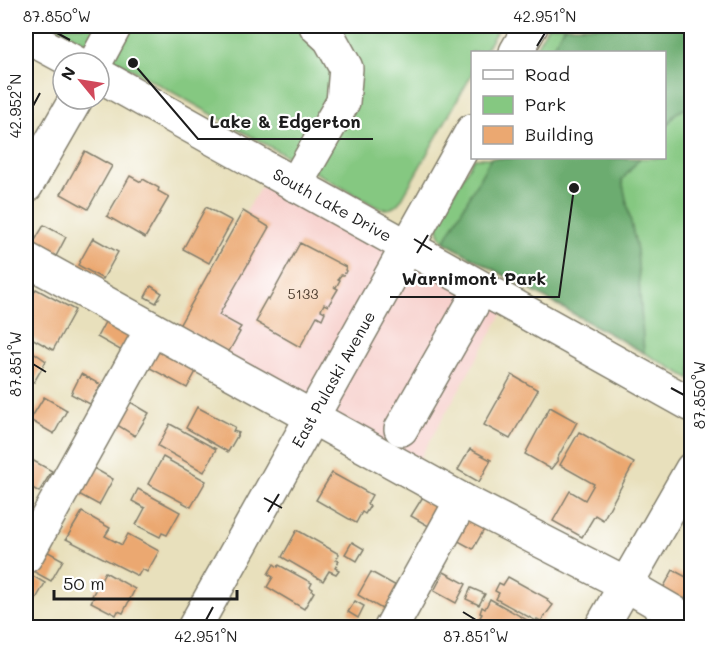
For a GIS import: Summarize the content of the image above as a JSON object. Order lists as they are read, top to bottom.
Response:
{
  "streets": {
    "street": ["South Lake Drive", "East Pulaski Avenue"]
  },
  "crossings": [
    ["South Lake Drive", "East Pulaski Avenue"]
  ],
  "places": ["Lake & Edgerton", "Warnimont Park"],
  "house_numbers": ["5133"],
  "legend": ["Road", "Park", "Building"],
  "scale_bar": "50 m",
  "north": "top left",
  "coordinates": [
    "87.850°W",
    "42.951°N",
    "42.952°N",
    "87.851°W"
  ]
}
